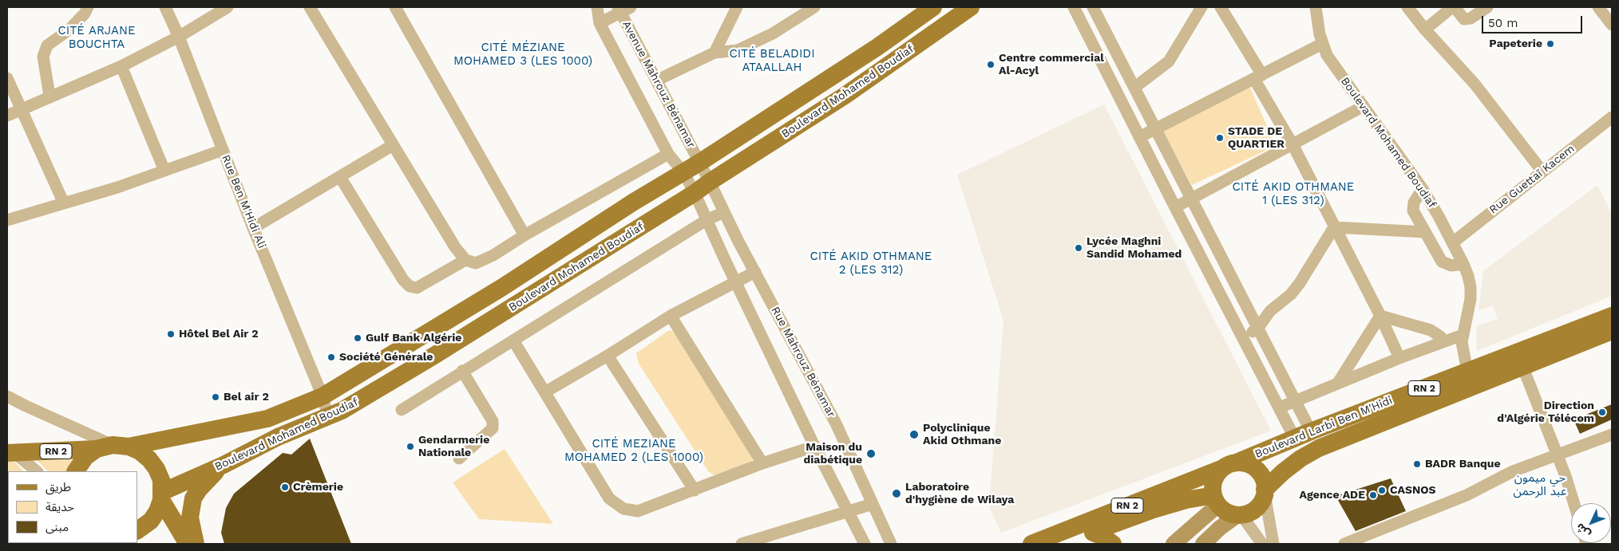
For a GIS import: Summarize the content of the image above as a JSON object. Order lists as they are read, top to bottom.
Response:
{
  "streets": {
    "main road": ["Boulevard Mohamed Boudiaf", "RN 2", "Boulevard Larbi Ben M'Hidi"],
    "street": [
      "Avenue Mahrouz Bénamar",
      "Rue Guettaï Kacem",
      "Rue Ben M'Hidi Ali",
      "Rue Mahrouz Bénamar"
    ]
  },
  "crossings": [
    ["Avenue Mahrouz Bénamar", "Boulevard Mohamed Boudiaf"],
    ["Avenue Mahrouz Bénamar", "Rue Mahrouz Bénamar"],
    ["Boulevard Mohamed Boudiaf", "Rue Guettaï Kacem"],
    ["Boulevard Mohamed Boudiaf", "Rue Ben M'Hidi Ali"],
    ["Boulevard Mohamed Boudiaf", "Rue Mahrouz Bénamar"],
    ["Boulevard Mohamed Boudiaf", "RN 2"],
    ["Boulevard Mohamed Boudiaf", "Boulevard Larbi Ben M'Hidi"],
    ["RN 2", "Boulevard Larbi Ben M'Hidi"]
  ],
  "districts": [
    "CITÉ ARJANE BOUCHTA",
    "CITÉ MÉZIANE MOHAMED 3 (LES 1000)",
    "CITÉ BELADIDI ATAALLAH",
    "CITÉ AKID OTHMANE 1 (LES 312)",
    "CITÉ AKID OTHMANE 2 (LES 312)",
    "CITÉ MEZIANE MOHAMED 2 (LES 1000)",
    "حي ميمون عبد الرحمن"
  ],
  "places": [
    "Papeterie",
    "Centre commercial Al-Acyl",
    "STADE DE QUARTIER",
    "Lycée Maghni Sandid Mohamed",
    "Hôtel Bel Air 2",
    "Gulf Bank Algérie",
    "Société Générale",
    "Bel air 2",
    "Direction d'Algérie Télécom",
    "Polyclinique Akid Othmane",
    "Gendarmerie Nationale",
    "Maison du diabétique",
    "BADR Banque",
    "Crèmerie",
    "CASNOS",
    "Laboratoire d'hygiène de Wilaya",
    "Agence ADE"
  ],
  "legend": ["طريق", "حديقة", "مبنى"],
  "scale_bar": "50 m",
  "north": "bottom left"
}
